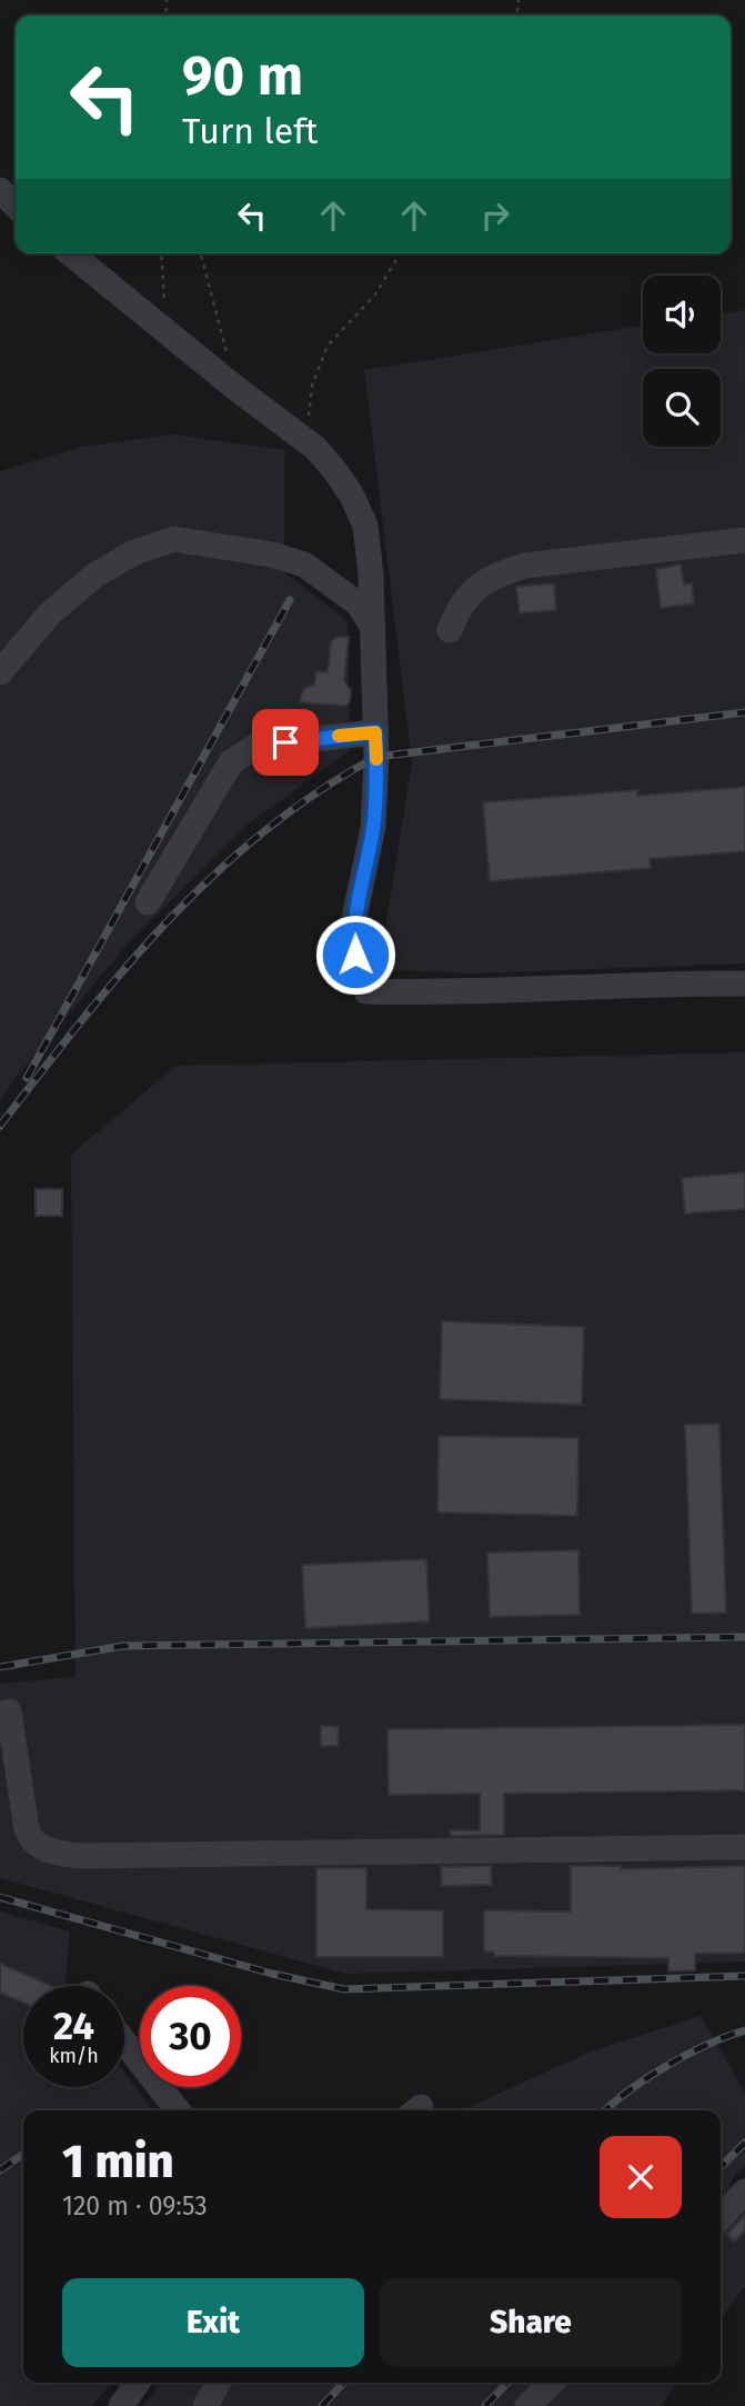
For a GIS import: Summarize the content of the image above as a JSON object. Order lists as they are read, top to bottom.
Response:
{
  "page": {
    "turn": ["90 m", "Turn left"],
    "speed": "24 km/h",
    "limit": "30",
    "heading": ["1 min", "120 m · 09:53"],
    "buttons": ["Exit", "Share"]
  }
}
